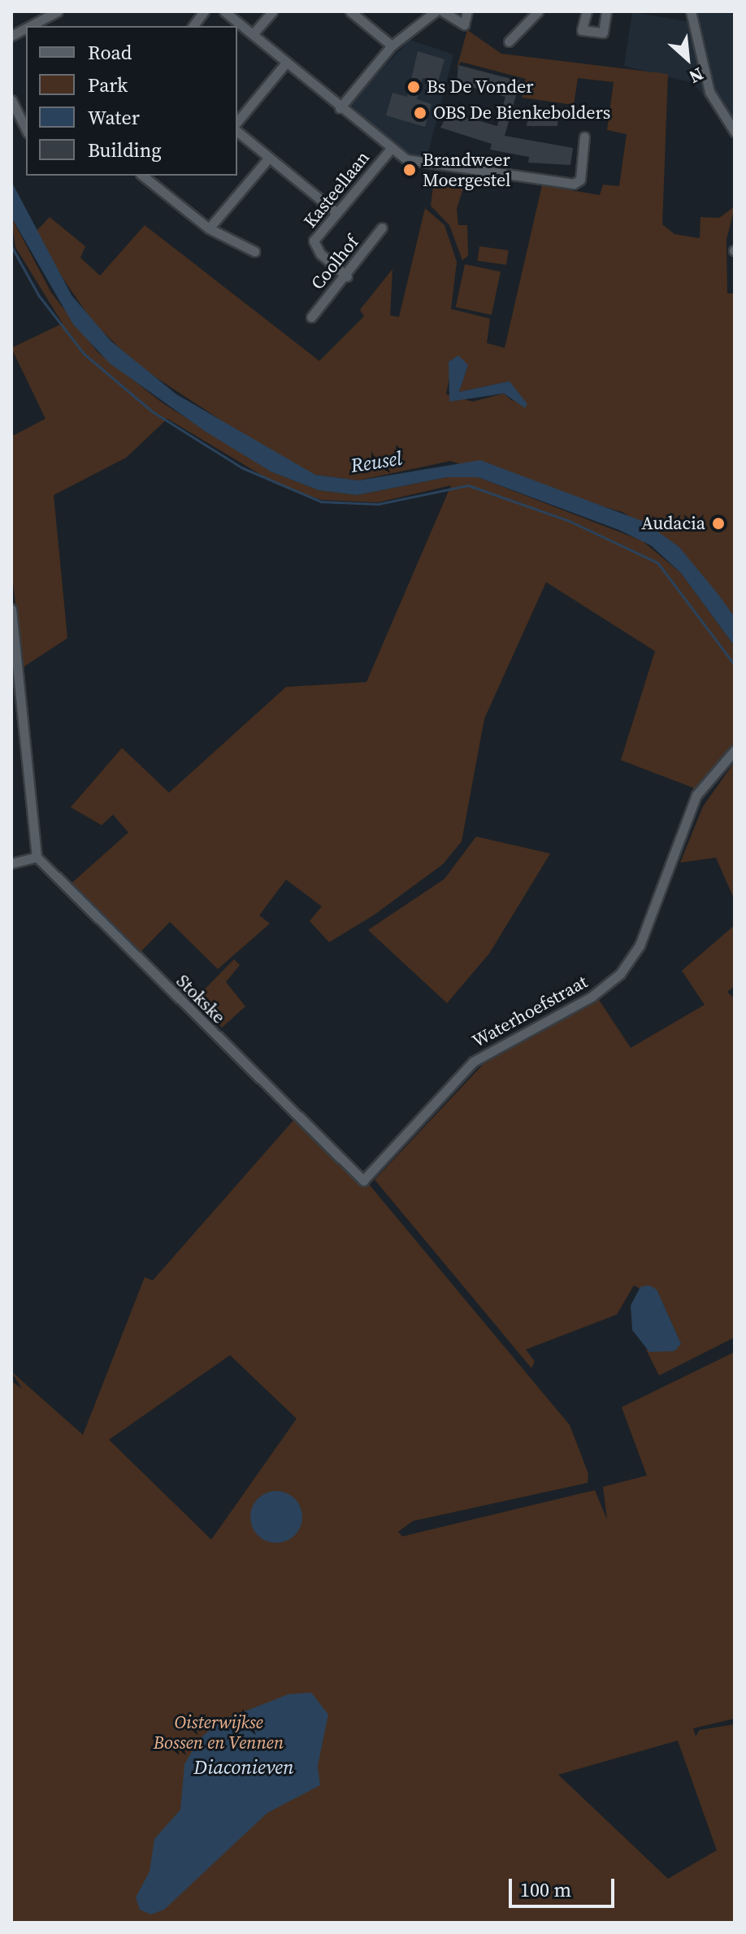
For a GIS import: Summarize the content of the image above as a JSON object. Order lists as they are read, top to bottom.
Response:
{
  "streets": {
    "street": [
      "Kasteellaan",
      "Coolhof",
      "Stokske",
      "Waterhoefstraat"
    ]
  },
  "crossings": [
    ["Kasteellaan", "Coolhof"],
    ["Stokske", "Waterhoefstraat"]
  ],
  "water": ["Reusel", "Diaconieven"],
  "parks": ["Oisterwijkse Bossen en Vennen"],
  "places": [
    "Bs De Vonder",
    "OBS De Bienkebolders",
    "Brandweer Moergestel",
    "Audacia"
  ],
  "legend": [
    "Road",
    "Park",
    "Water",
    "Building"
  ],
  "scale_bar": "100 m",
  "north": "bottom right"
}
